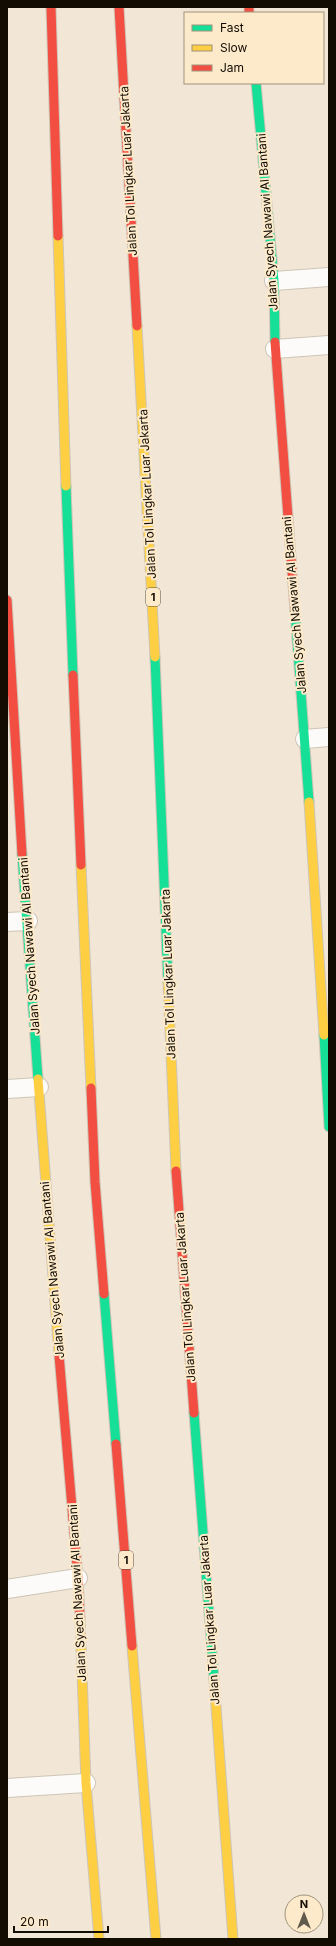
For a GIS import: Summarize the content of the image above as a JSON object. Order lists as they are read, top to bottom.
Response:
{
  "streets": {
    "highway": ["Jalan Tol Lingkar Luar Jakarta", "Jalan Syech Nawawi Al Bantani", "1"]
  },
  "legend": ["Fast", "Slow", "Jam"],
  "scale_bar": "20 m",
  "north": "top"
}
